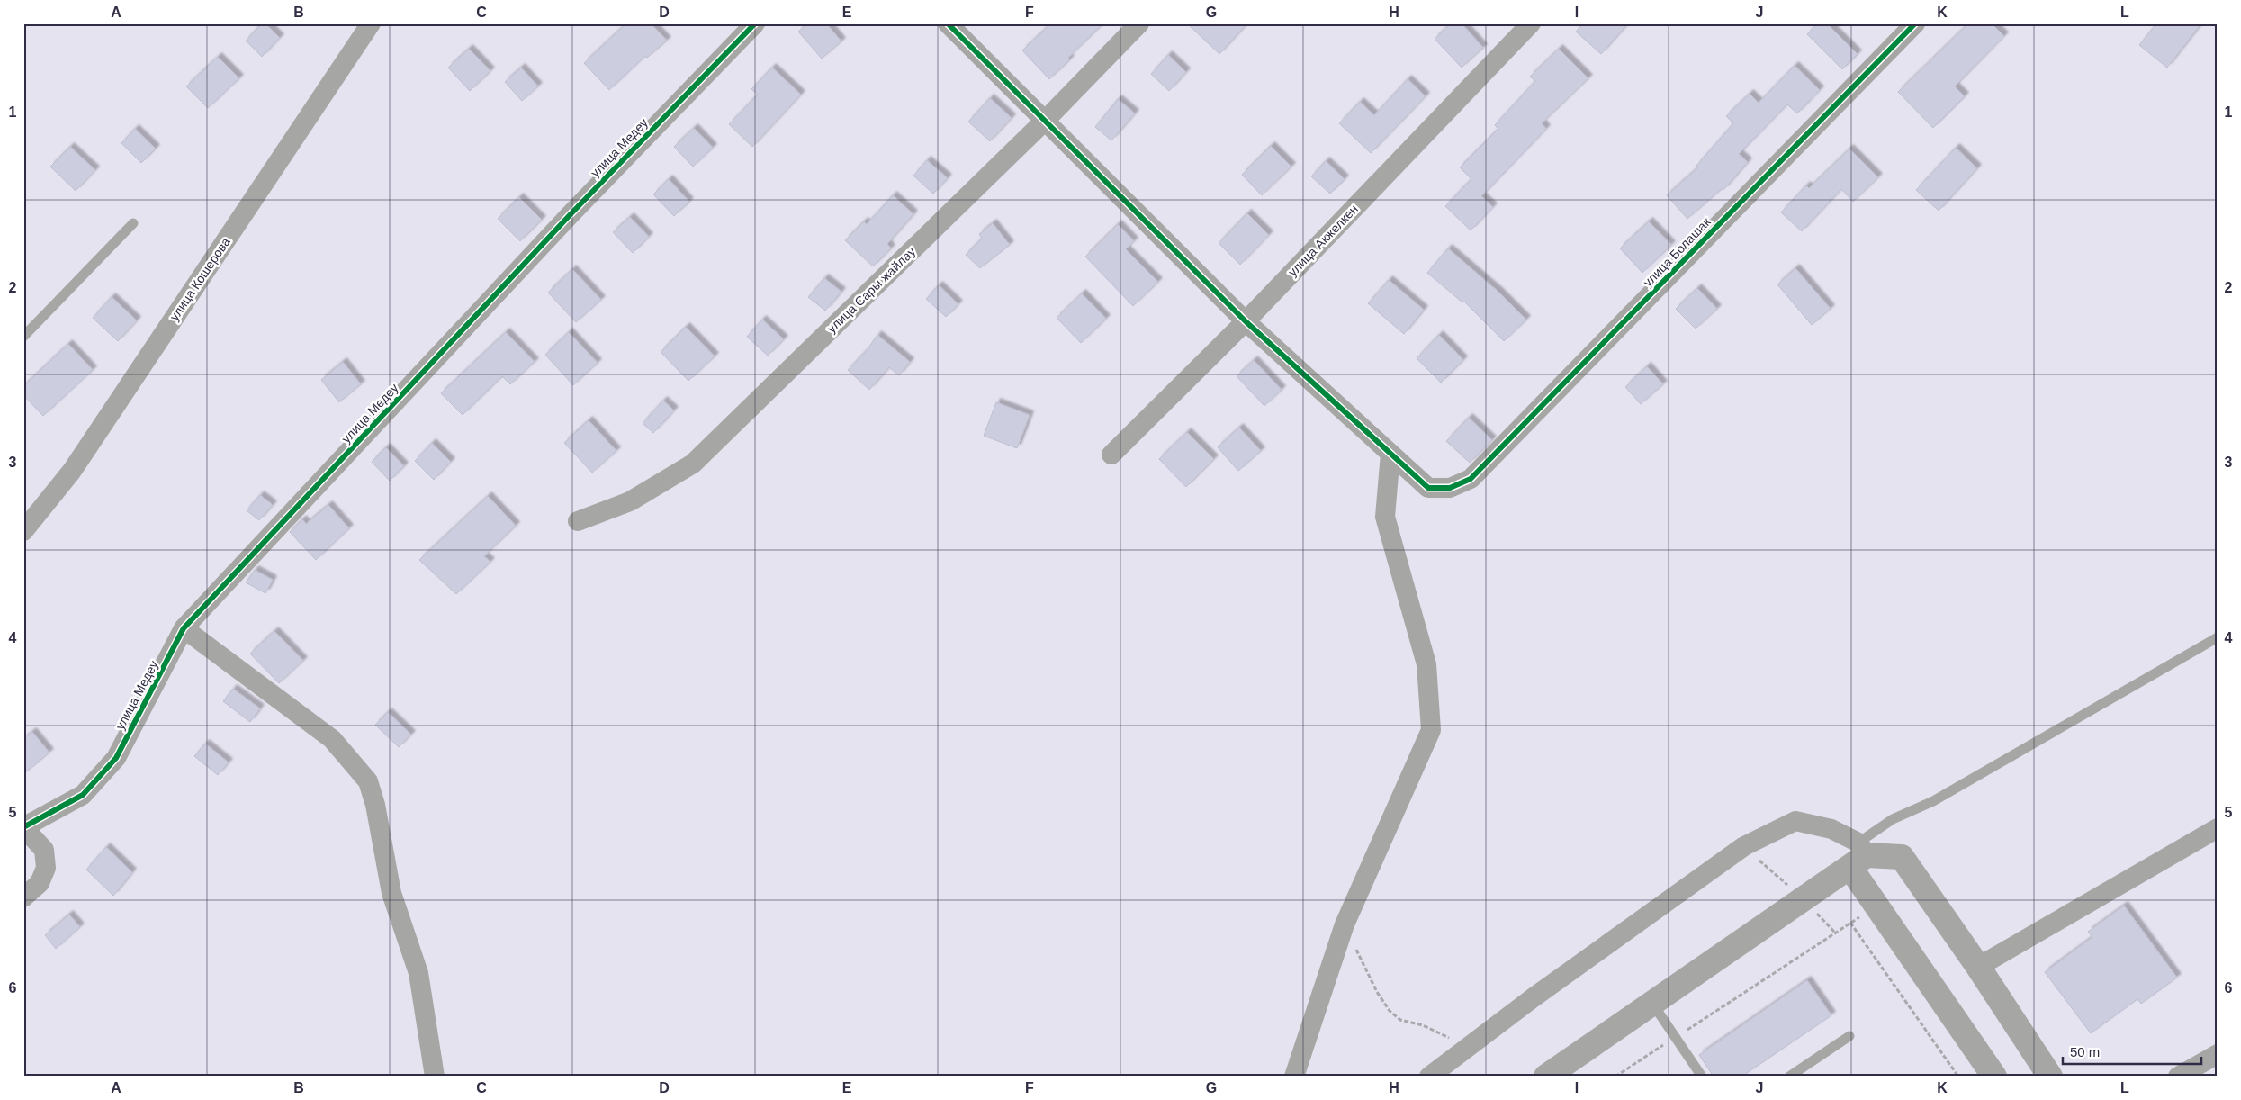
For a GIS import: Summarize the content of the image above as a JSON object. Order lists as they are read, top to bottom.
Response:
{
  "streets": {
    "street": [
      "улица Медеу",
      "улица Акжелкен",
      "улица Болашак",
      "улица Кошерова",
      "улица Сары жайлау"
    ]
  },
  "scale_bar": "50 m",
  "grid": {
    "columns": [
      "A",
      "B",
      "C",
      "D",
      "E",
      "F",
      "G",
      "H",
      "I",
      "J",
      "K",
      "L"
    ],
    "rows": [
      "1",
      "2",
      "3",
      "4",
      "5",
      "6"
    ]
  }
}
